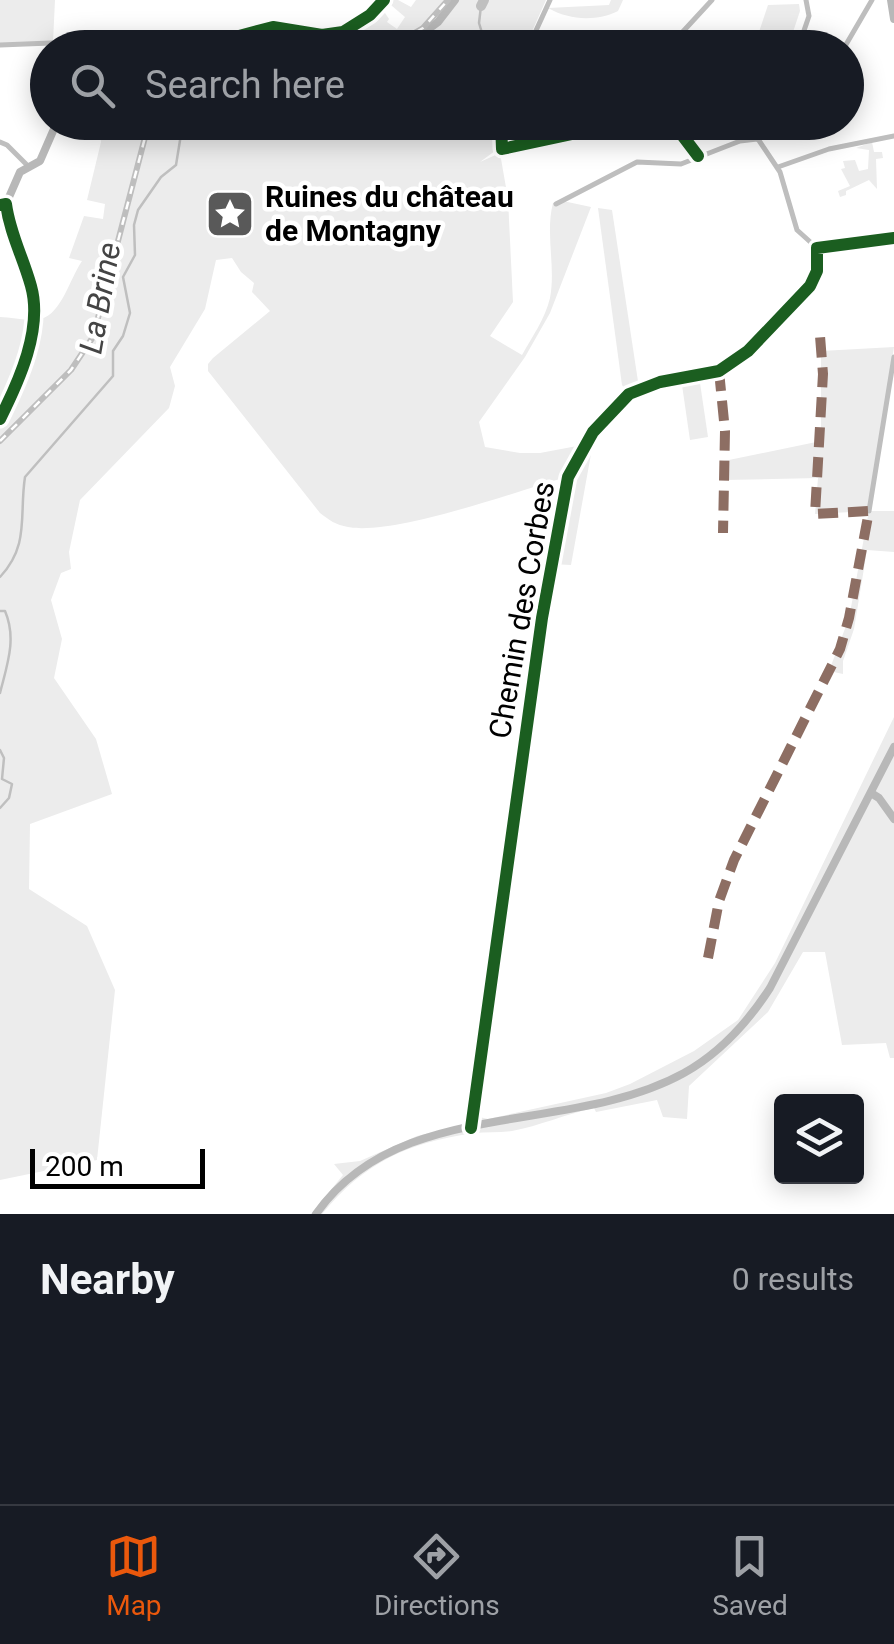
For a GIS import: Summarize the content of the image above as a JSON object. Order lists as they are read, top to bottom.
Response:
{
  "streets": {
    "street": ["Chemin des Corbes"]
  },
  "water": ["La Brine"],
  "places": {
    "place": ["Ruines du château de Montagny"]
  },
  "scale_bar": "200 m",
  "page": {
    "search": "Search here",
    "scale": "200 m",
    "heading": ["Nearby", "0 results"],
    "nav": ["Map", "Directions", "Saved"]
  }
}
